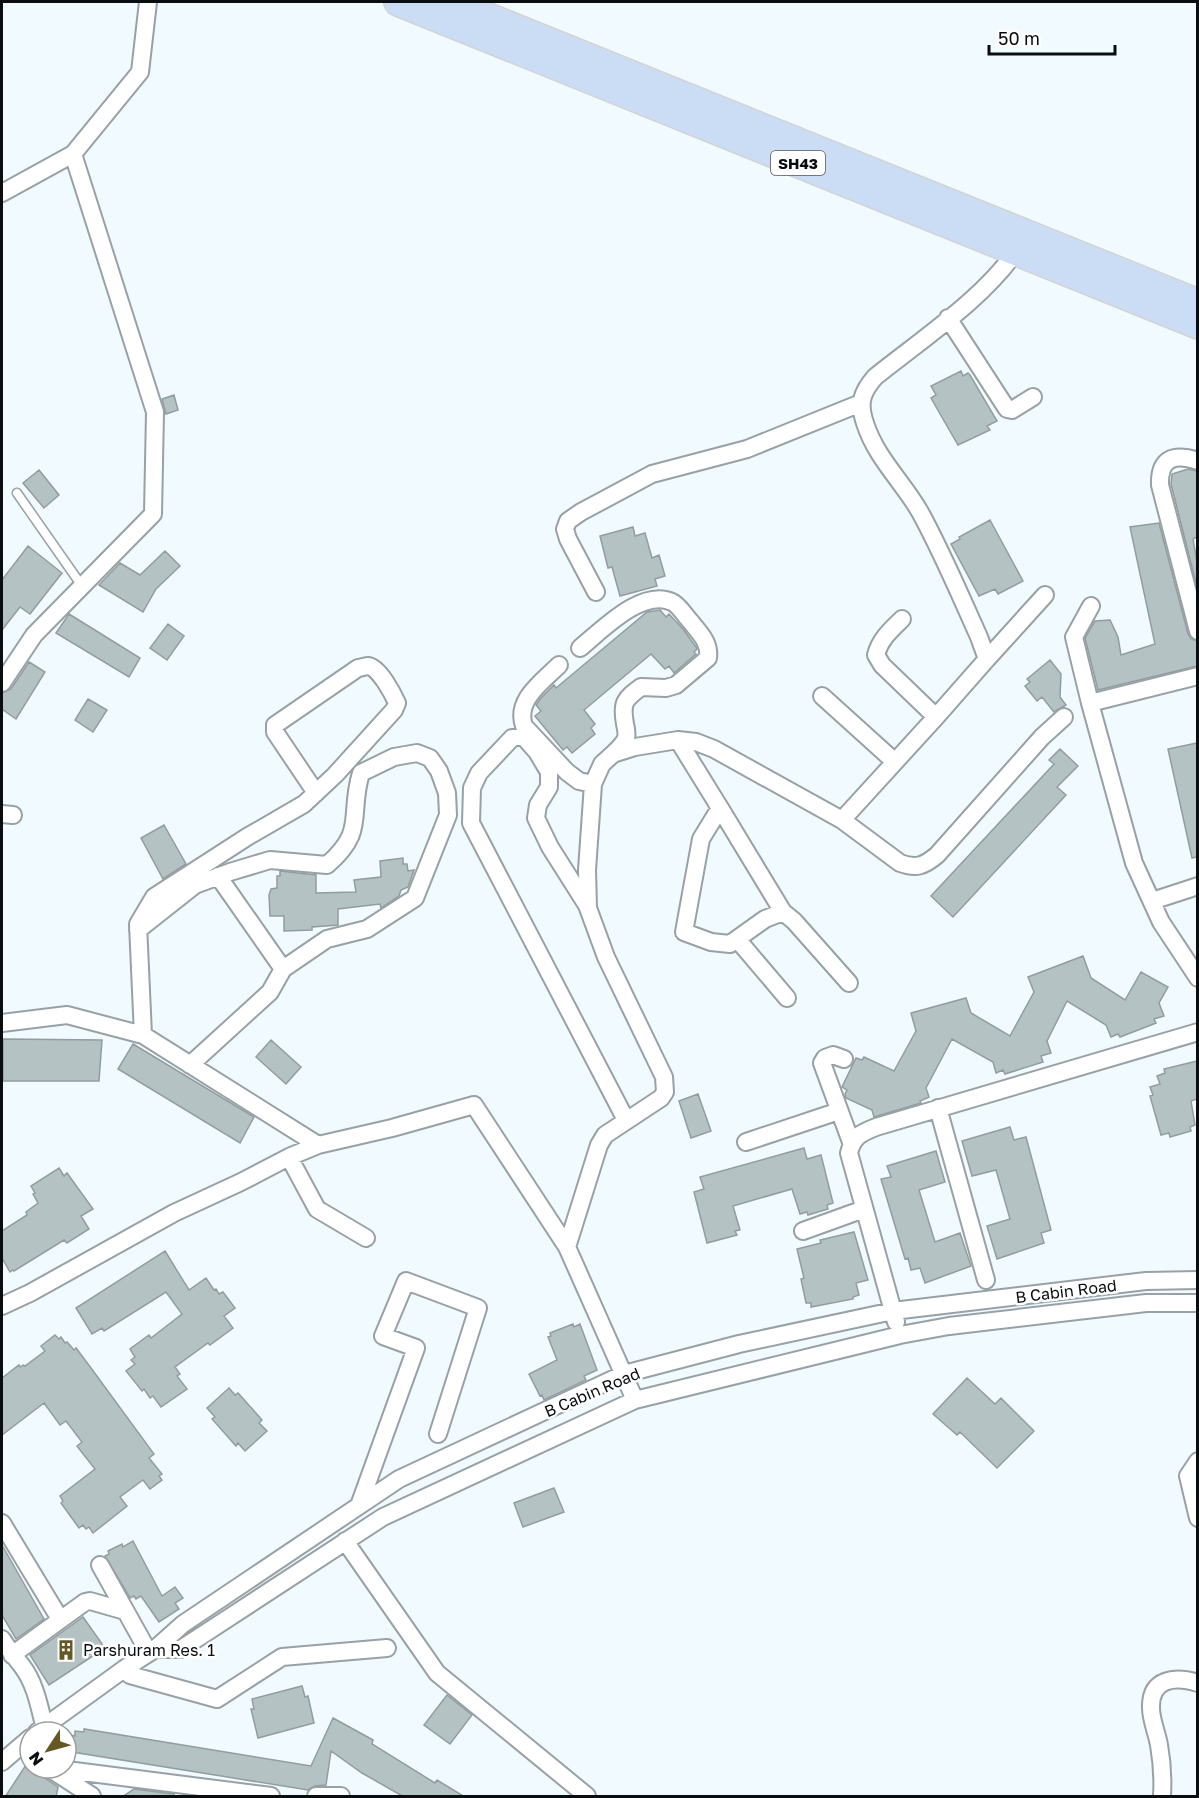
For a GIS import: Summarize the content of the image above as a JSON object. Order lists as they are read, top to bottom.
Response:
{
  "streets": {
    "main road": ["SH43"],
    "street": ["B Cabin Road"]
  },
  "places": {
    "building": ["Parshuram Res. 1"]
  },
  "scale_bar": "50 m",
  "north": "bottom left"
}
